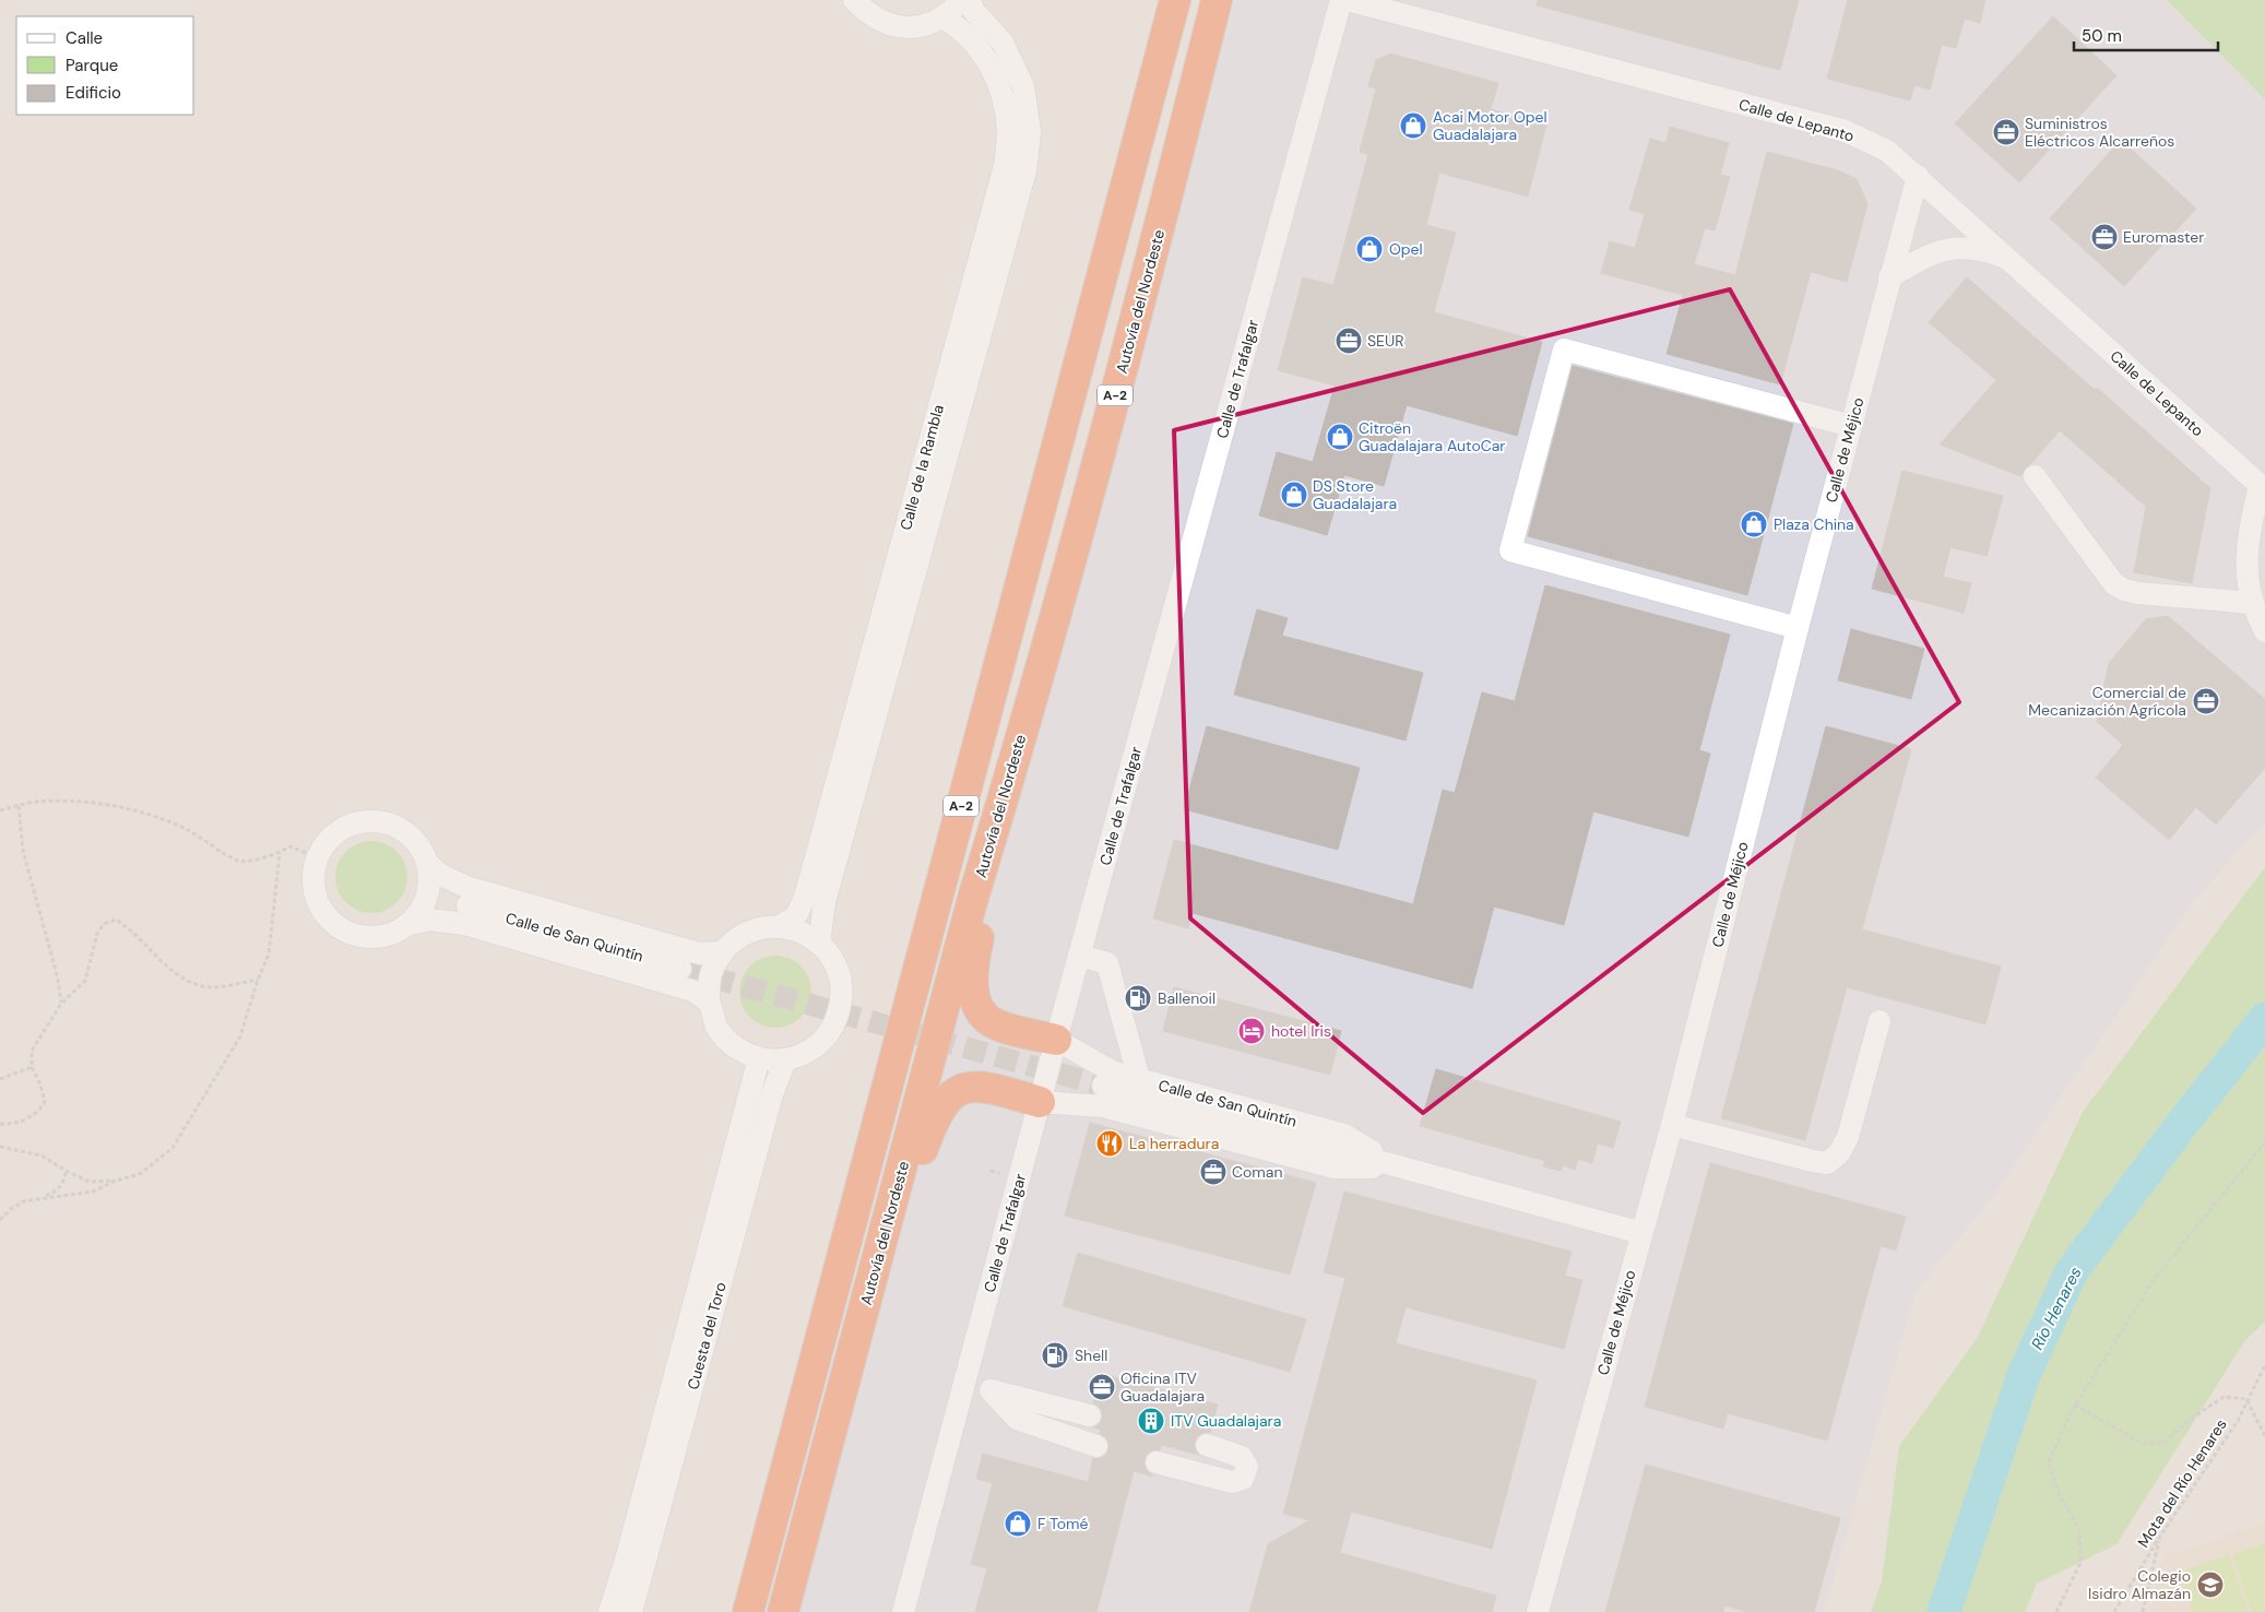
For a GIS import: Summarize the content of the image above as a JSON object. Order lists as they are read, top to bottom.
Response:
{
  "streets": {
    "highway": ["Autovía del Nordeste", "A-2"],
    "street": [
      "Calle de Lepanto",
      "Calle de Trafalgar",
      "Calle de Méjico",
      "Calle de la Rambla",
      "Calle de San Quintín",
      "Cuesta del Toro"
    ],
    "path": ["Mota del Río Henares"]
  },
  "crossings": [
    ["Calle de Lepanto", "Calle de Méjico"],
    ["Calle de Trafalgar", "Calle de San Quintín"],
    ["Calle de Méjico", "Calle de San Quintín"],
    ["Calle de la Rambla", "Cuesta del Toro"]
  ],
  "water": ["Río Henares"],
  "places": {
    "shop": [
      "Acai Motor Opel Guadalajara",
      "Opel",
      "Citroën Guadalajara AutoCar",
      "DS Store Guadalajara",
      "Plaza China",
      "F Tomé"
    ],
    "office": [
      "Suministros Eléctricos Alcarreños",
      "Euromaster",
      "SEUR",
      "Comercial de Mecanización Agrícola",
      "Coman",
      "Oficina ITV Guadalajara"
    ],
    "fuel station": ["Ballenoil", "Shell"],
    "hotel": ["hotel Iris"],
    "restaurant": ["La herradura"],
    "building": ["ITV Guadalajara"],
    "school or university": ["Colegio Isidro Almazán"]
  },
  "legend": ["Calle", "Parque", "Edificio"],
  "scale_bar": "50 m"
}
